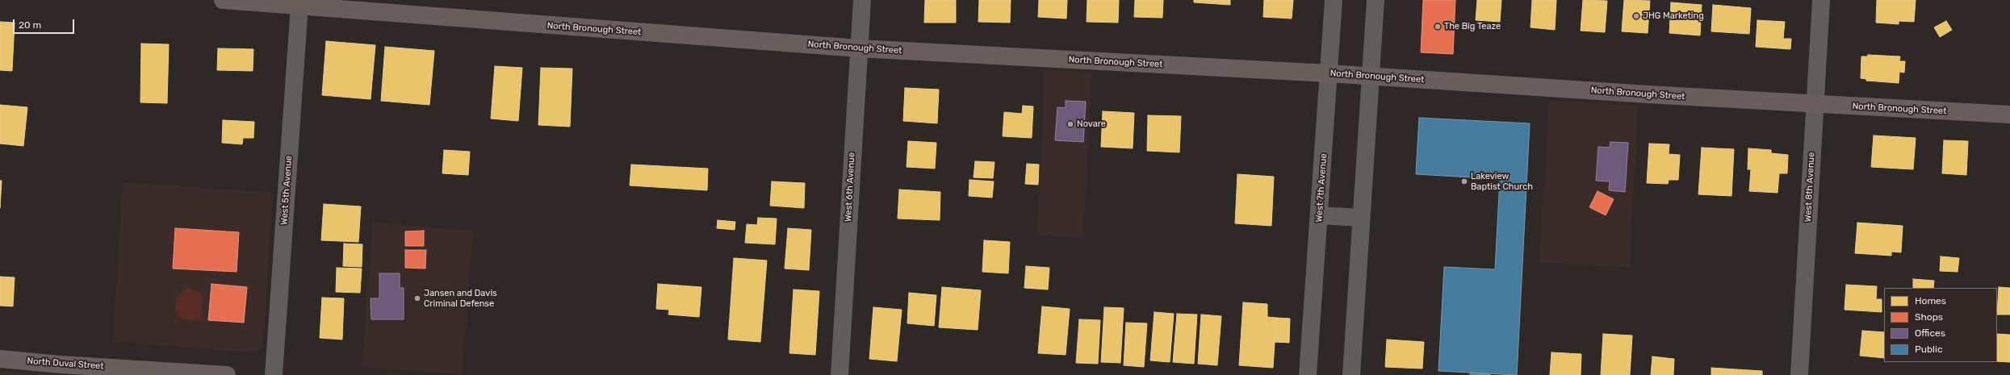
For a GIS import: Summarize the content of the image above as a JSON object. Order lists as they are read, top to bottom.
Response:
{
  "streets": {
    "main road": ["North Bronough Street", "North Duval Street"],
    "street": [
      "West 6th Avenue",
      "West 8th Avenue",
      "West 7th Avenue",
      "West 5th Avenue"
    ]
  },
  "crossings": [
    ["North Bronough Street", "West 6th Avenue"],
    ["North Bronough Street", "West 8th Avenue"],
    ["North Bronough Street", "West 7th Avenue"],
    ["North Bronough Street", "West 5th Avenue"]
  ],
  "places": [
    "JHG Marketing",
    "The Big Teaze",
    "Novare",
    "Lakeview Baptist Church",
    "Jansen and Davis Criminal Defense"
  ],
  "legend": [
    "Homes",
    "Shops",
    "Offices",
    "Public"
  ],
  "scale_bar": "20 m"
}
